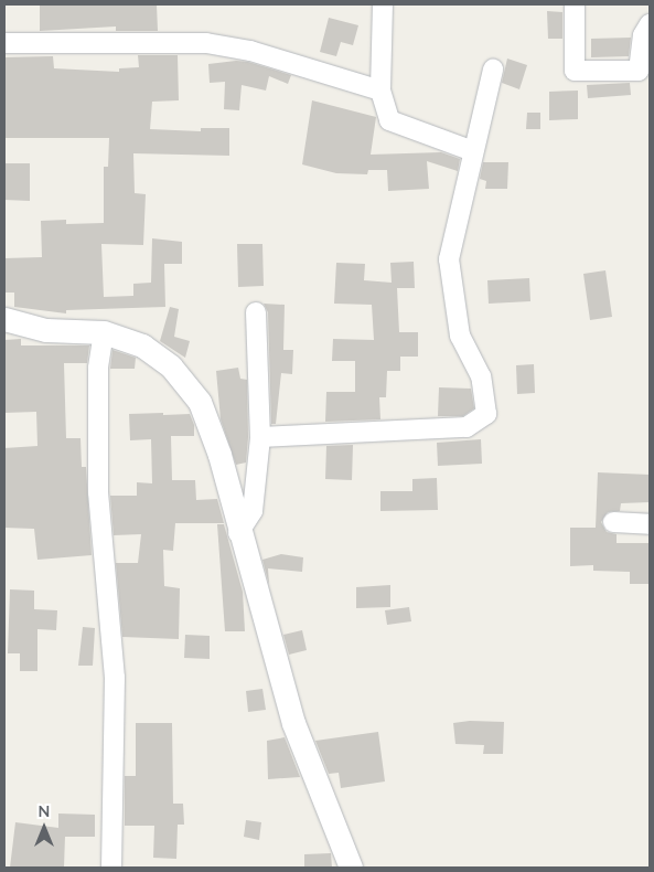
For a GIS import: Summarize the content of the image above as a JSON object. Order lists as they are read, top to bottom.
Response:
{
  "north": "top"
}
